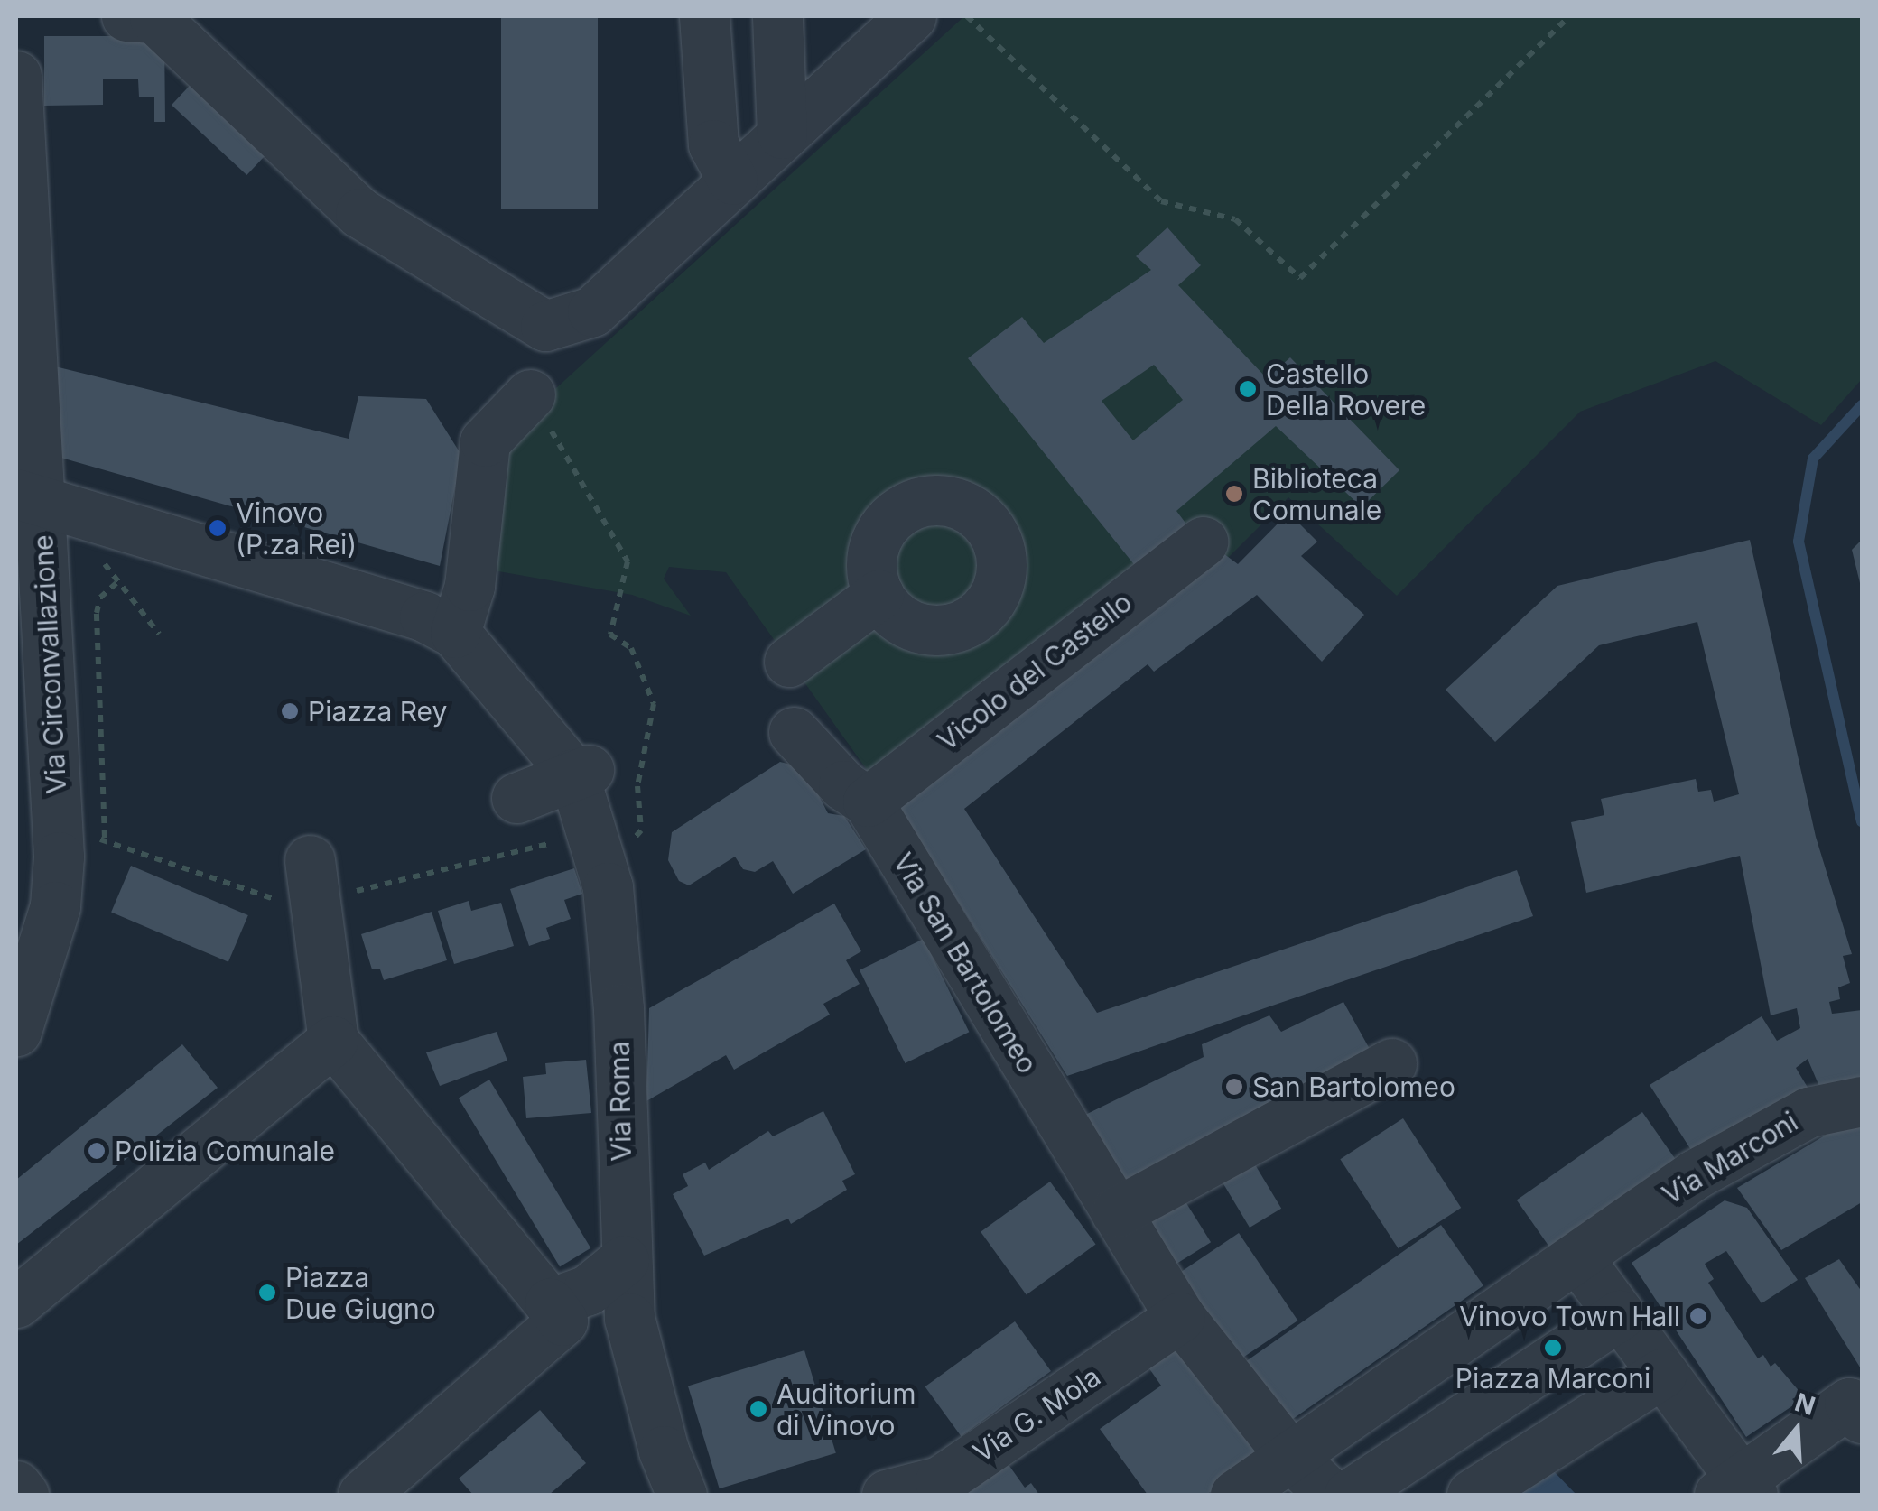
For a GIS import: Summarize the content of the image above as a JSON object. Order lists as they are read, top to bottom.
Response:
{
  "streets": {
    "street": [
      "Via Circonvallazione",
      "Vicolo del Castello",
      "Via San Bartolomeo",
      "Via Roma",
      "Via Marconi",
      "Via G. Mola"
    ]
  },
  "crossings": [
    ["Vicolo del Castello", "Via San Bartolomeo"],
    ["Via San Bartolomeo", "Via G. Mola"]
  ],
  "places": [
    "Castello Della Rovere",
    "Biblioteca Comunale",
    "Vinovo (P.za Rei)",
    "Piazza Rey",
    "San Bartolomeo",
    "Polizia Comunale",
    "Piazza Due Giugno",
    "Vinovo Town Hall",
    "Piazza Marconi",
    "Auditorium di Vinovo"
  ],
  "north": "top"
}
